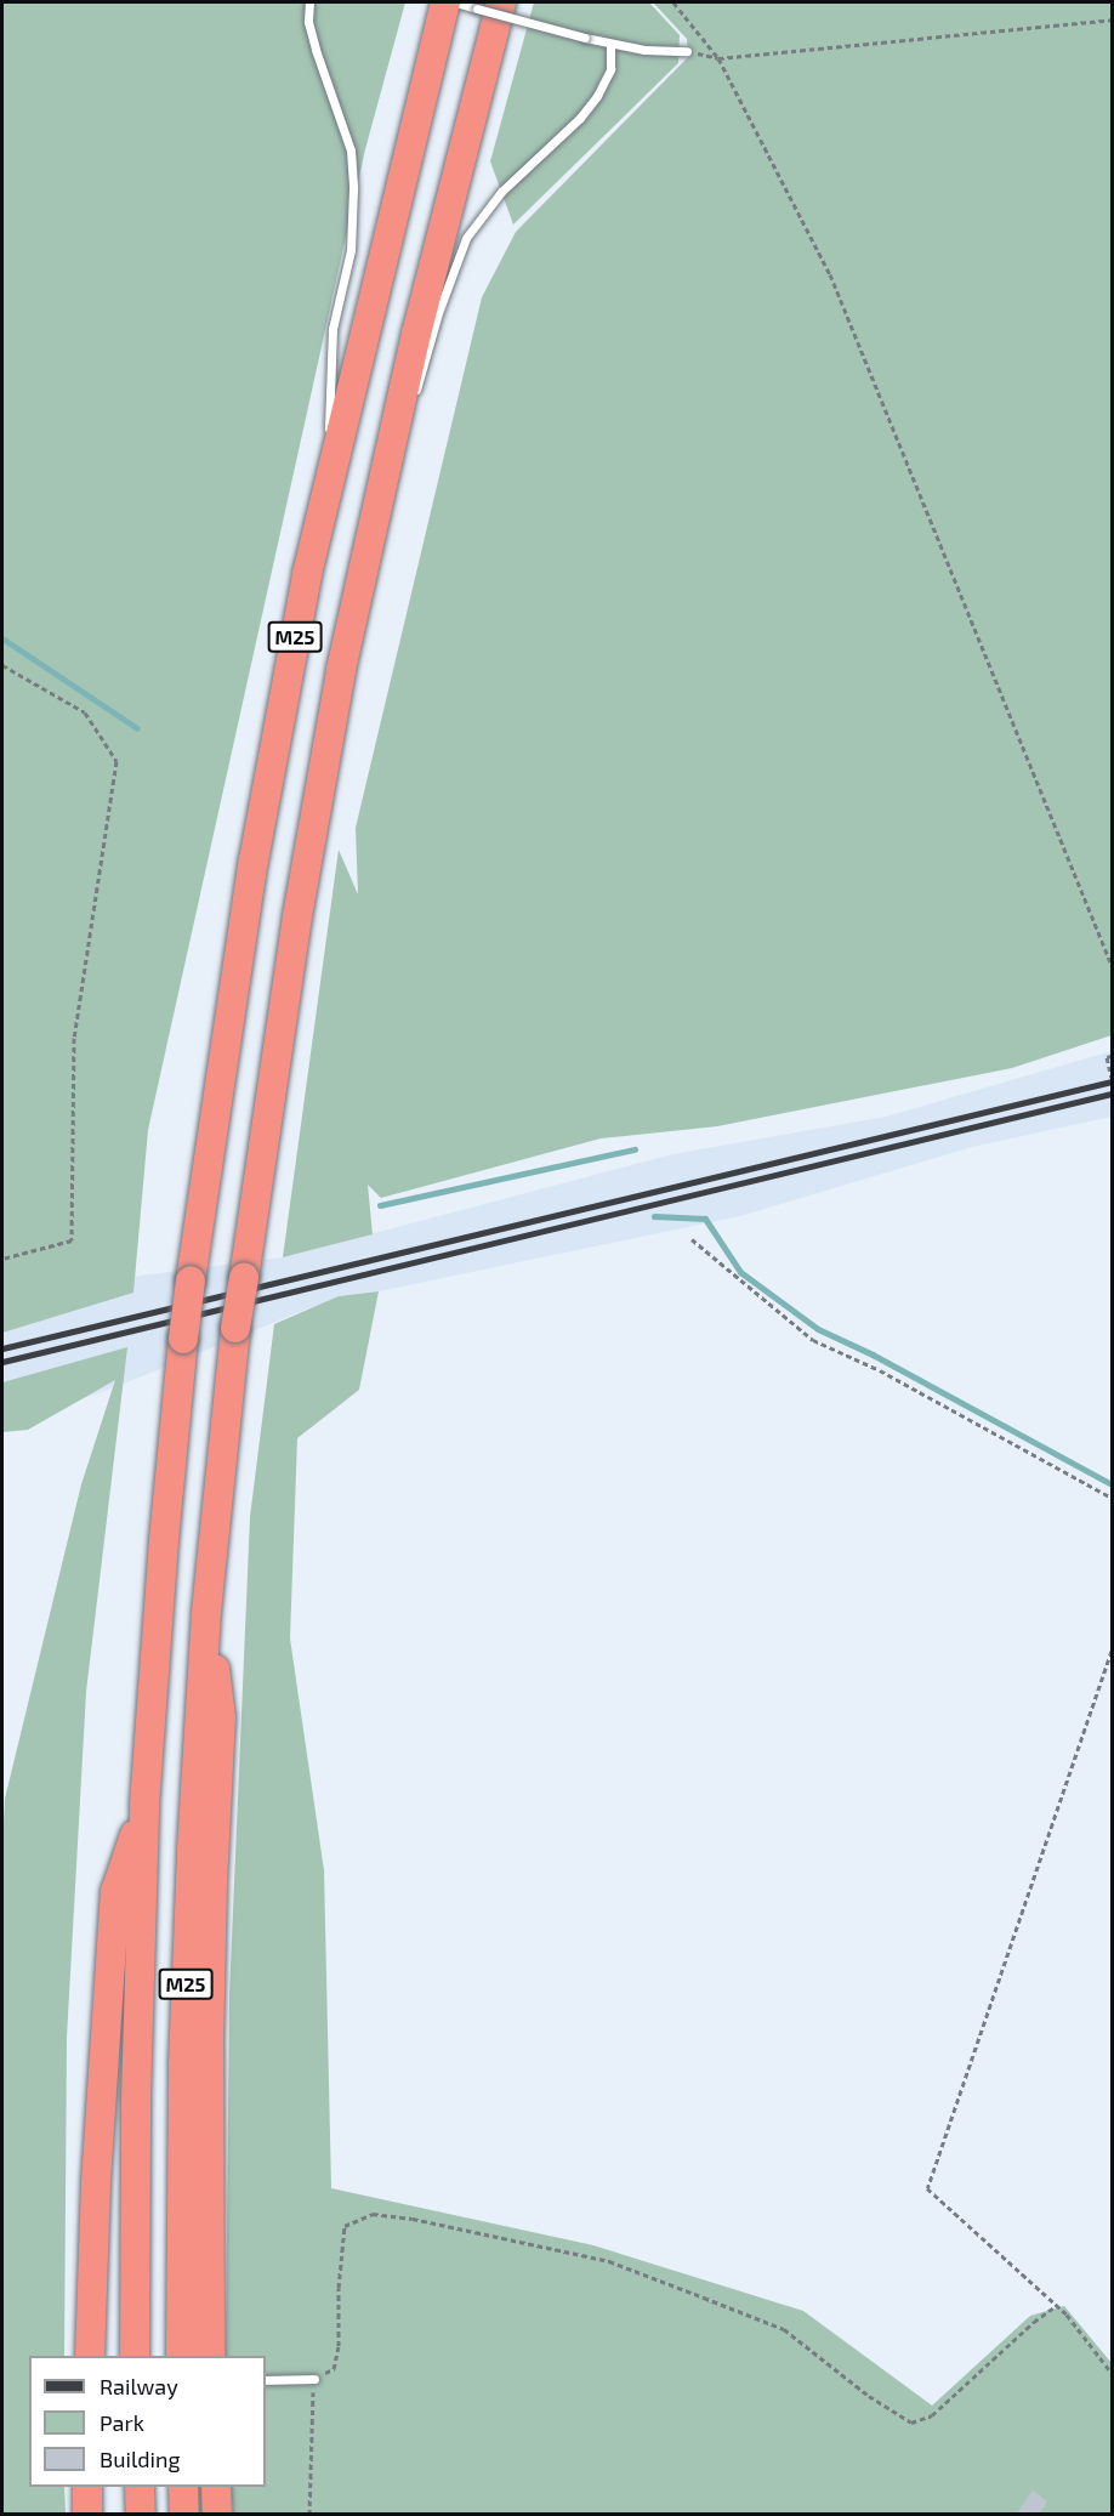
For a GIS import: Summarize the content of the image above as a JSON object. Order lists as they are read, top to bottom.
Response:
{
  "streets": {
    "highway": ["M25"]
  },
  "legend": ["Railway", "Park", "Building"]
}
